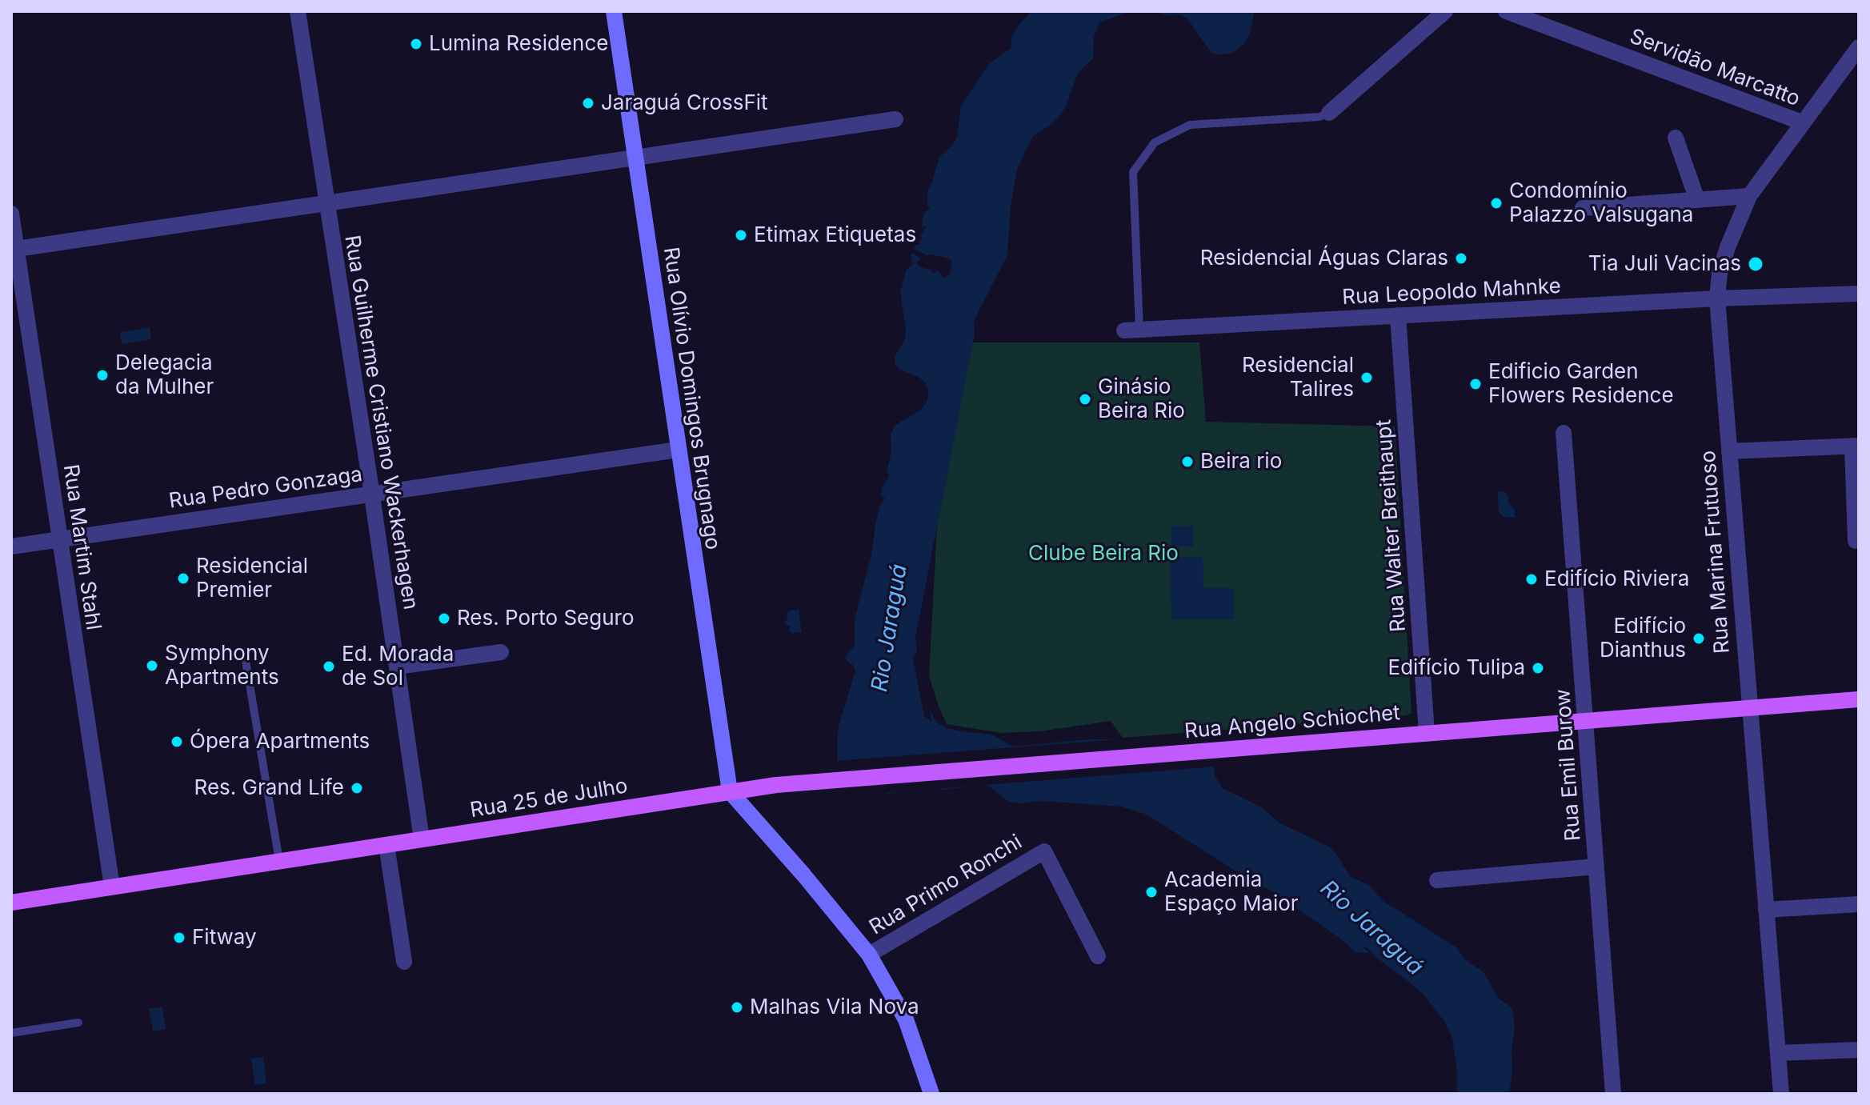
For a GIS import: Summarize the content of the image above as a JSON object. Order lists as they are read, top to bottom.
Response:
{
  "streets": {
    "main road": ["Rua Olívio Domingos Brugnago", "Rua Angelo Schiochet", "Rua 25 de Julho"],
    "street": [
      "Servidão Marcatto",
      "Rua Leopoldo Mahnke",
      "Rua Guilherme Cristiano Wackerhagen",
      "Rua Pedro Gonzaga",
      "Rua Walter Breithaupt",
      "Rua Martim Stahl",
      "Rua Marina Frutuoso",
      "Rua Emil Burow",
      "Rua Primo Ronchi"
    ]
  },
  "crossings": [
    ["Servidão Marcatto", "Rua Marina Frutuoso"],
    ["Rua Leopoldo Mahnke", "Rua Walter Breithaupt"],
    ["Rua Leopoldo Mahnke", "Rua Marina Frutuoso"],
    ["Rua Olívio Domingos Brugnago", "Rua Pedro Gonzaga"],
    ["Rua Olívio Domingos Brugnago", "Rua Angelo Schiochet"],
    ["Rua Olívio Domingos Brugnago", "Rua 25 de Julho"],
    ["Rua Guilherme Cristiano Wackerhagen", "Rua Pedro Gonzaga"],
    ["Rua Guilherme Cristiano Wackerhagen", "Rua 25 de Julho"],
    ["Rua Pedro Gonzaga", "Rua Martim Stahl"],
    ["Rua Walter Breithaupt", "Rua Angelo Schiochet"],
    ["Rua Martim Stahl", "Rua 25 de Julho"],
    ["Rua Marina Frutuoso", "Rua Angelo Schiochet"],
    ["Rua Angelo Schiochet", "Rua Emil Burow"],
    ["Rua Angelo Schiochet", "Rua 25 de Julho"]
  ],
  "water": ["Rio Jaraguá"],
  "parks": ["Clube Beira Rio"],
  "places": [
    "Lumina Residence",
    "Jaraguá CrossFit",
    "Condomínio Palazzo Valsugana",
    "Etimax Etiquetas",
    "Residencial Águas Claras",
    "Tia Juli Vacinas",
    "Delegacia da Mulher",
    "Residencial Talires",
    "Edificio Garden Flowers Residence",
    "Ginásio Beira Rio",
    "Beira rio",
    "Residencial Premier",
    "Edifício Riviera",
    "Res. Porto Seguro",
    "Edifício Dianthus",
    "Symphony Apartments",
    "Ed. Morada de Sol",
    "Edifício Tulipa",
    "Ópera Apartments",
    "Res. Grand Life",
    "Academia Espaço Maior",
    "Fitway",
    "Malhas Vila Nova"
  ]
}
